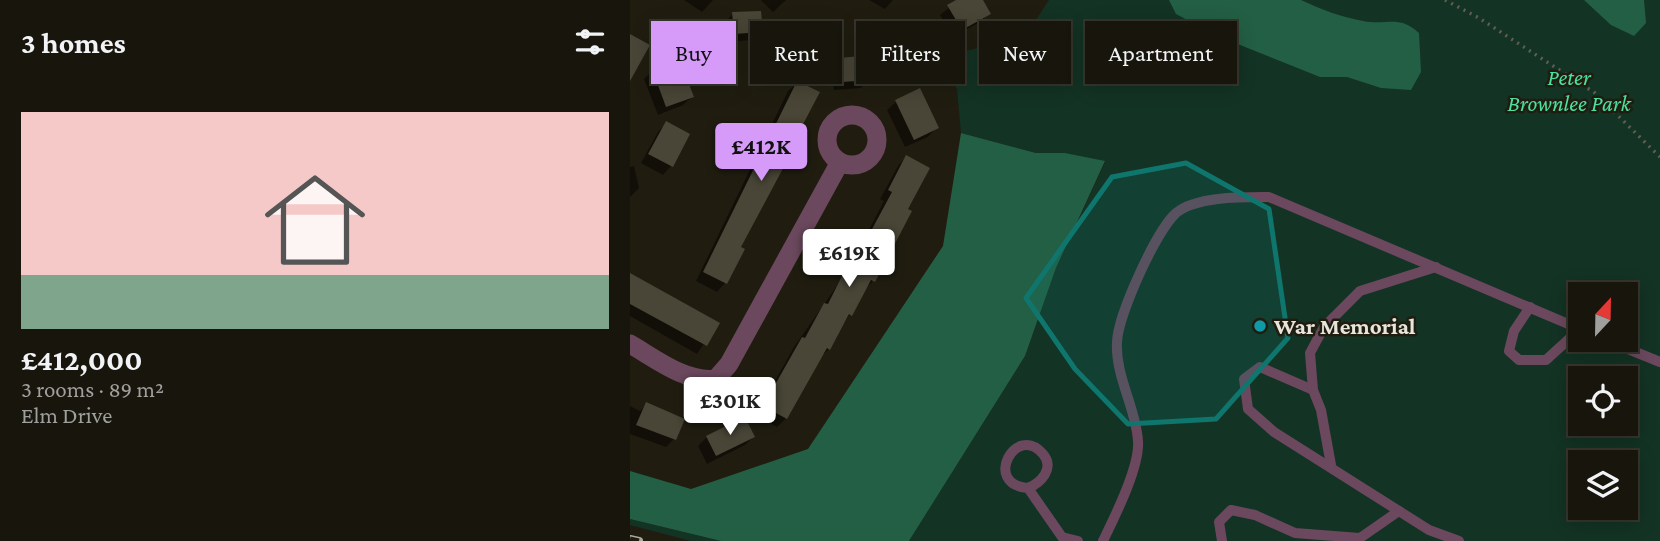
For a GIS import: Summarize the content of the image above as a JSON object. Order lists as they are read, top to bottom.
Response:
{
  "parks": ["Peter Brownlee Park"],
  "places": ["War Memorial"],
  "north": "top",
  "page": {
    "heading": "3 homes",
    "chip": [
      "Buy",
      "Rent",
      "Filters",
      "New",
      "Apartment"
    ],
    "list": [
      {
        "name": "£412,000",
        "note": "3 rooms · 89 m² · Elm Drive"
      }
    ],
    "price": ["£412K", "£619K", "£301K"]
  }
}
